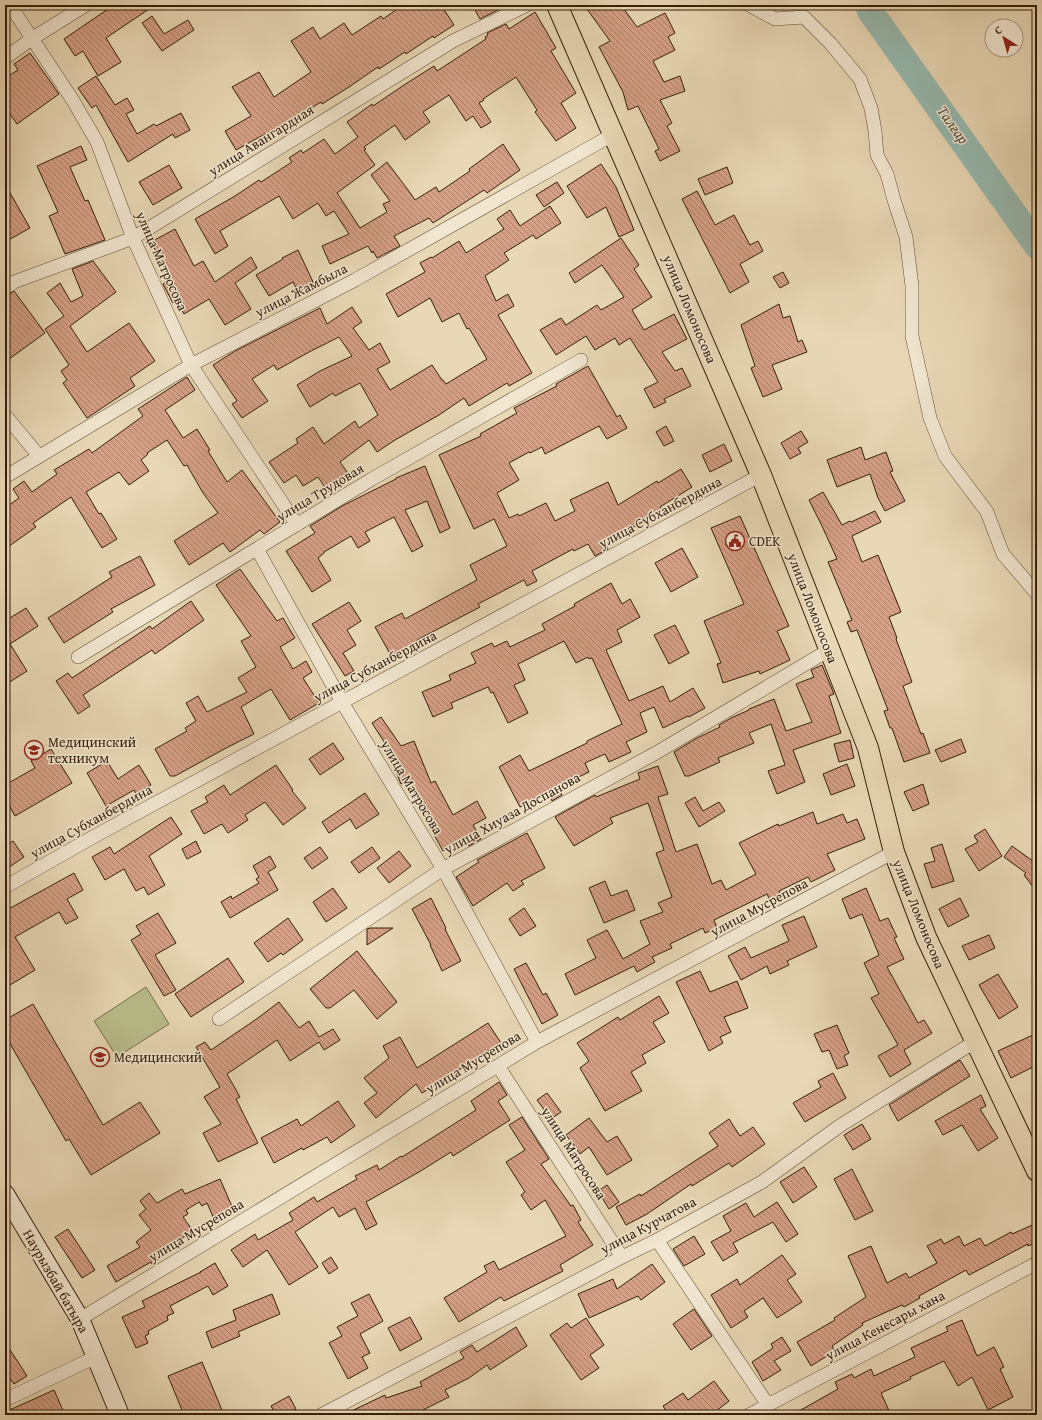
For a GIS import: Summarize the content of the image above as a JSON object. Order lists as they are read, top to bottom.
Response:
{
  "streets": {
    "main road": ["улица Ломоносова", "Наурызбай батыра"],
    "street": [
      "улица Авангардная",
      "улица Матросова",
      "улица Жамбыла",
      "улица Трудовая",
      "улица Субханбердина",
      "улица Хиуаза Доспанова",
      "улица Мусрепова",
      "улица Курчатова",
      "улица Кенесары хана"
    ]
  },
  "crossings": [
    ["улица Авангардная", "улица Матросова"],
    ["улица Матросова", "улица Жамбыла"],
    ["улица Матросова", "улица Трудовая"],
    ["улица Матросова", "улица Субханбердина"],
    ["улица Матросова", "улица Хиуаза Доспанова"],
    ["улица Матросова", "улица Мусрепова"],
    ["улица Матросова", "улица Курчатова"],
    ["улица Жамбыла", "улица Ломоносова"],
    ["улица Ломоносова", "улица Субханбердина"],
    ["улица Ломоносова", "улица Хиуаза Доспанова"],
    ["улица Ломоносова", "улица Мусрепова"],
    ["улица Ломоносова", "улица Курчатова"],
    ["улица Мусрепова", "Наурызбай батыра"]
  ],
  "water": ["Талғар"],
  "places": {
    "public building": ["CDEK"],
    "school or university": ["Медицинский техникум", "Медицинский"]
  },
  "north": "top left"
}
